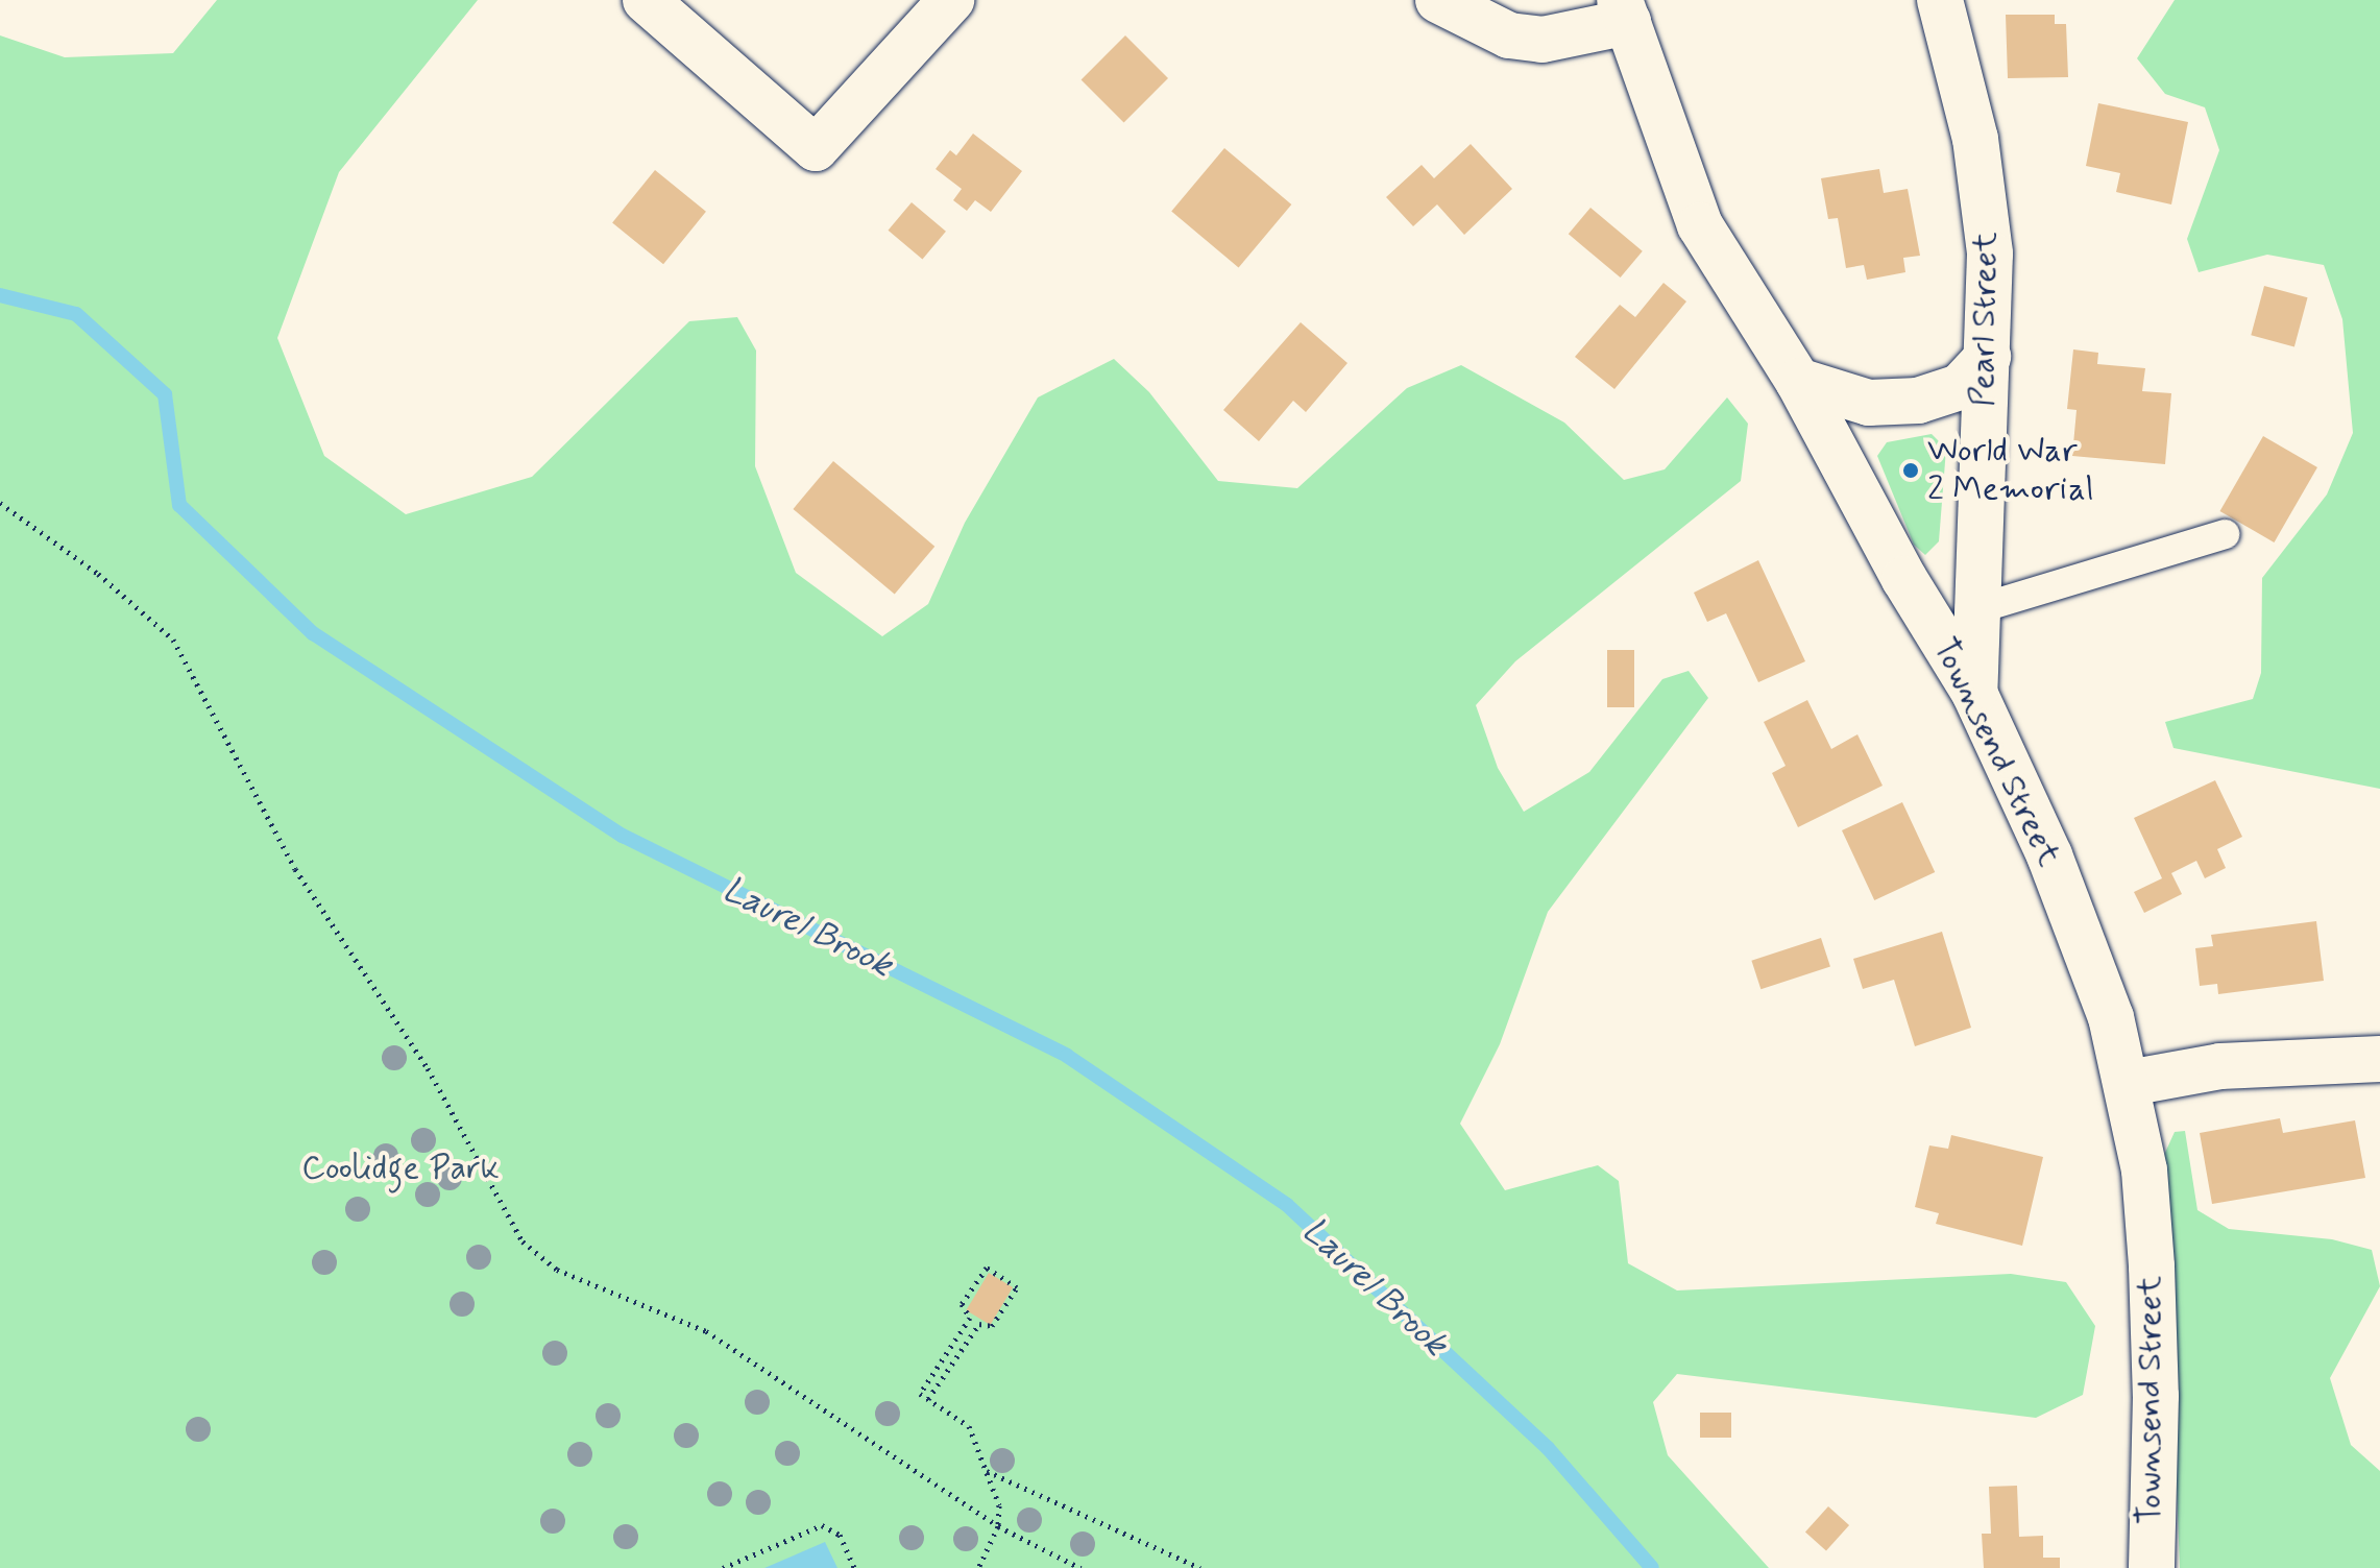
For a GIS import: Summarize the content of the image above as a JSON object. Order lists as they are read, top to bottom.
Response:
{
  "streets": {
    "street": ["Pearl Street", "Townsend Street"]
  },
  "crossings": [
    ["Pearl Street", "Townsend Street"]
  ],
  "water": ["Laurel Brook"],
  "parks": ["Coolidge Park"],
  "places": ["World War 2 Memorial"]
}
